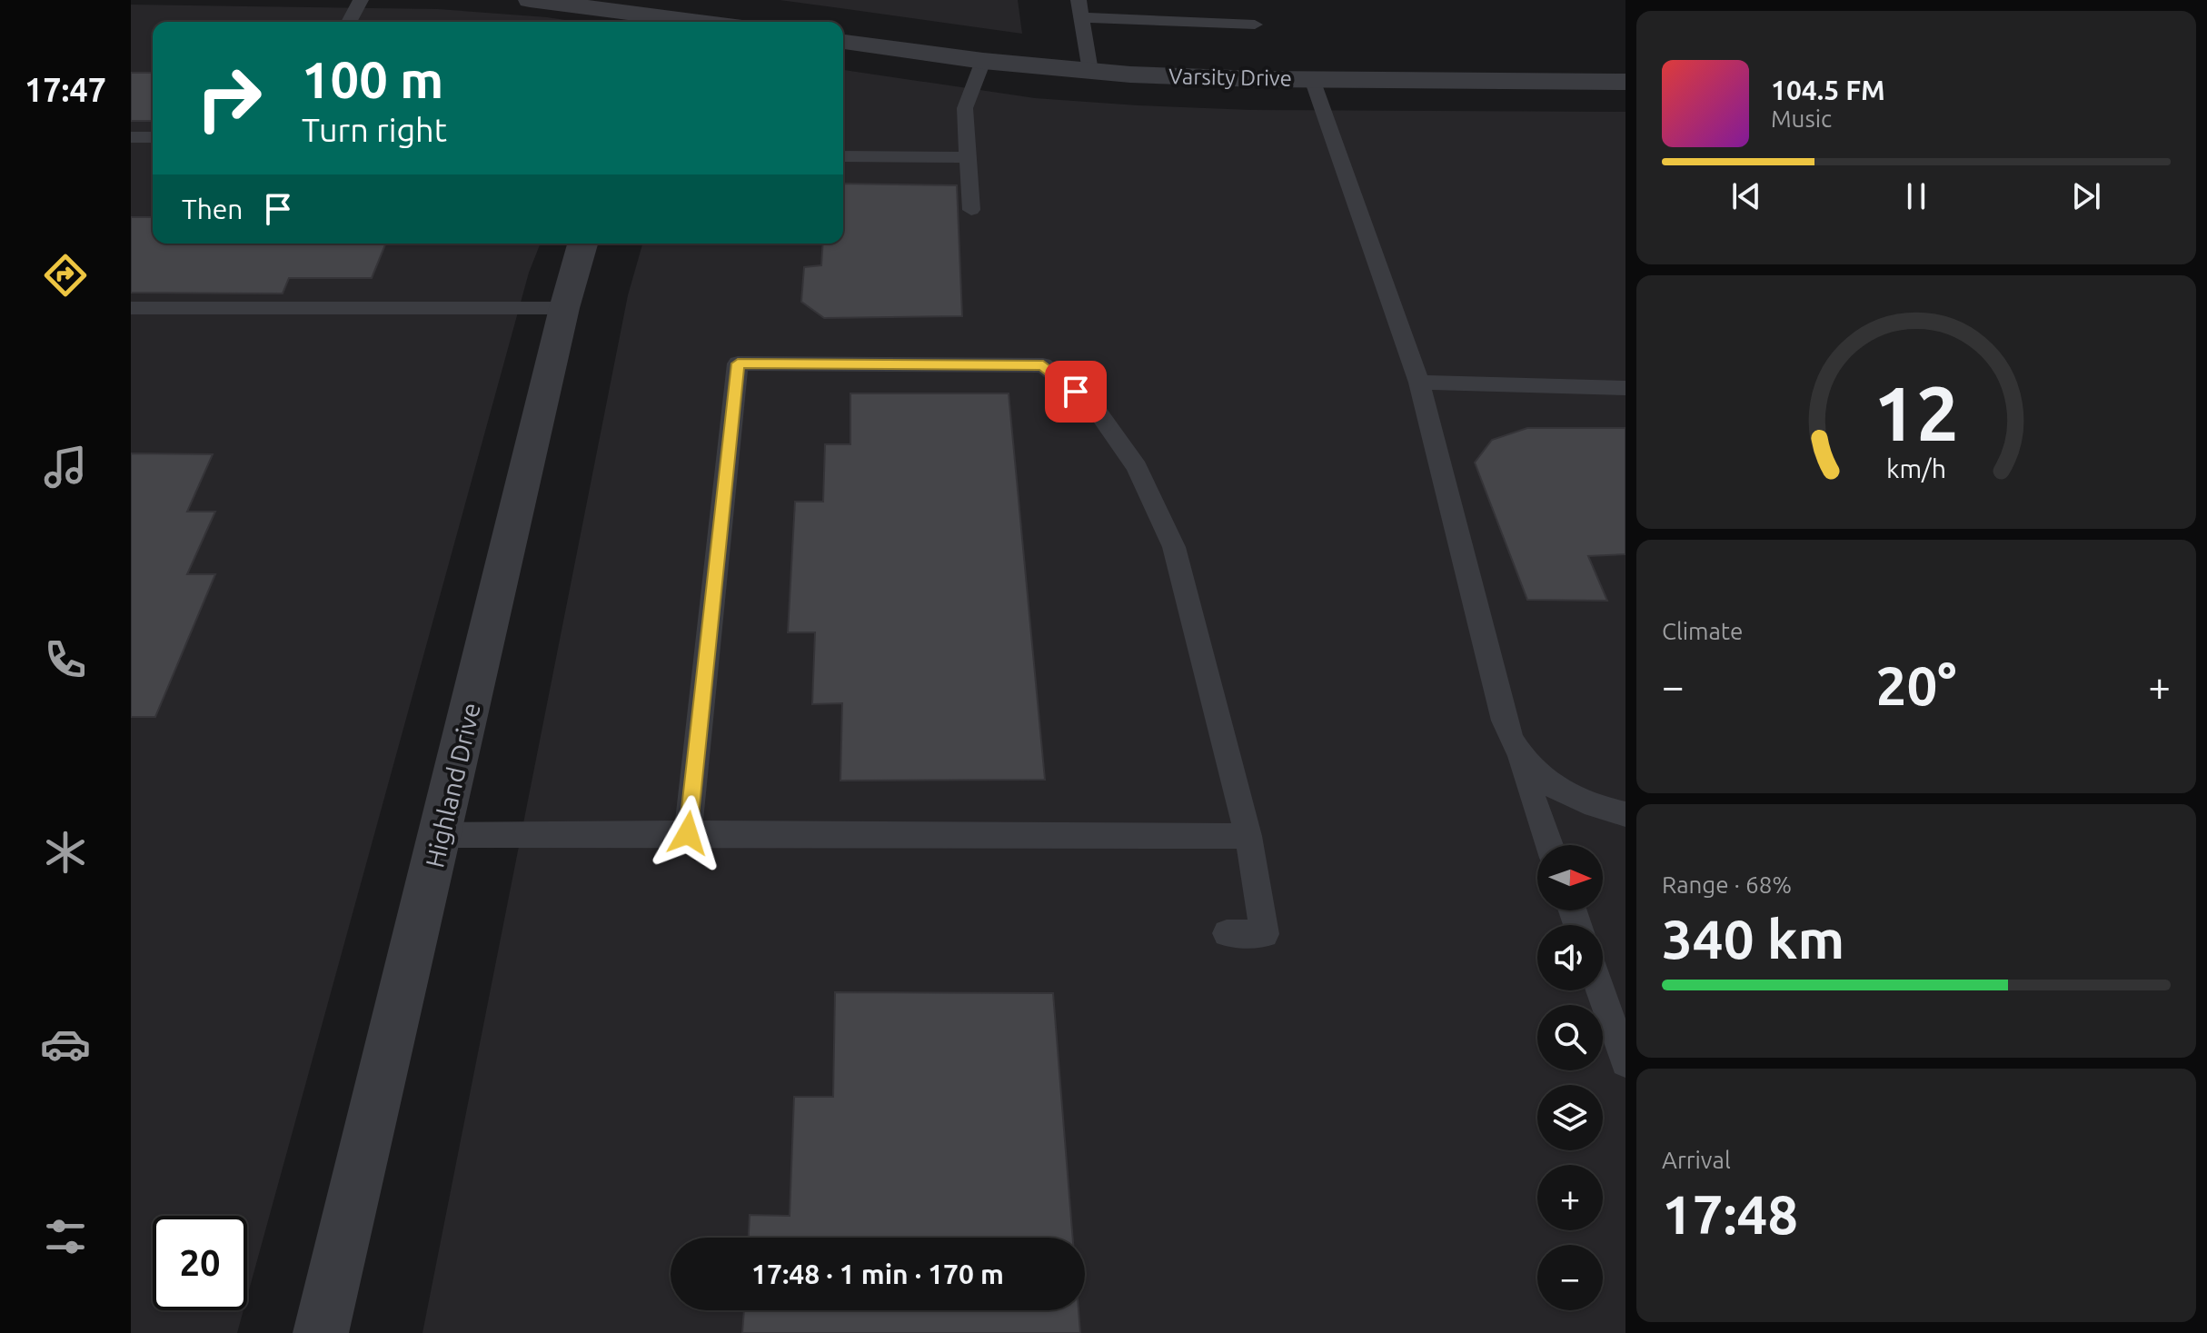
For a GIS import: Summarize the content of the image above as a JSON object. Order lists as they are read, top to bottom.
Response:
{
  "streets": {
    "street": ["Varsity Drive", "Highland Drive"]
  },
  "north": "right",
  "page": {
    "tabs": "17:47",
    "turn": ["100 m", "Turn right"],
    "song": ["104.5 FM", "Music"],
    "then": "Then",
    "tile": [
      "Climate",
      ["Range · 68%", "340 km"],
      ["Arrival", "17:48"]
    ],
    "heat": ["−", "20°", "+"],
    "map_buttons": ["+", "−"],
    "limit": "20",
    "trip": "17:48 · 1 min · 170 m",
    "gauge": ["12", "km/h"]
  }
}
